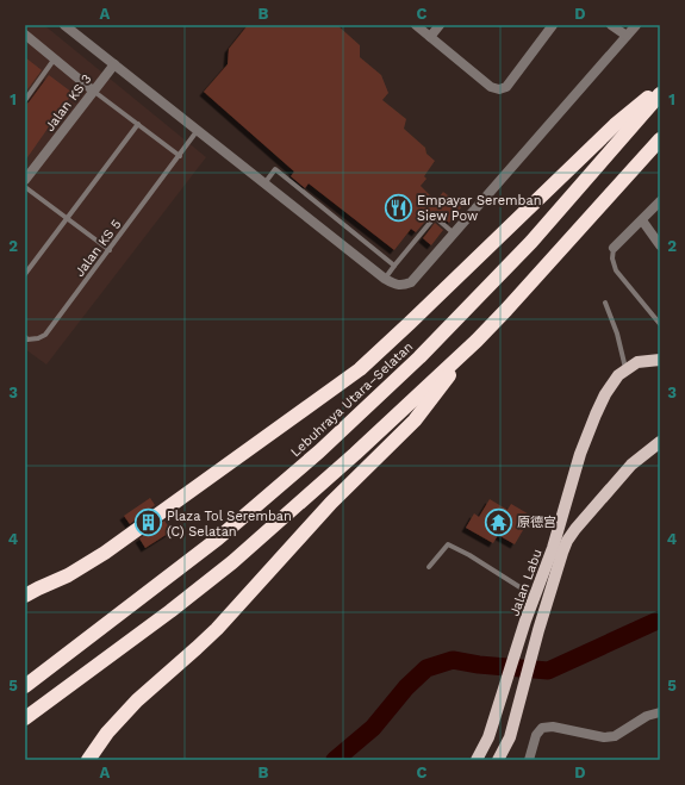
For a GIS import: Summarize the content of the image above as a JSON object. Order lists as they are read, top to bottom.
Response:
{
  "streets": {
    "highway": ["Lebuhraya Utara–Selatan"],
    "main road": ["Jalan Labu"],
    "street": ["Jalan KS 3"],
    "lane": ["Jalan KS 5"]
  },
  "places": {
    "restaurant": ["Empayar Seremban Siew Pow"],
    "temple": ["原德宫"],
    "building": ["Plaza Tol Seremban (C) Selatan"]
  },
  "grid": {
    "columns": [
      "A",
      "B",
      "C",
      "D"
    ],
    "rows": [
      "1",
      "2",
      "3",
      "4",
      "5"
    ]
  }
}
